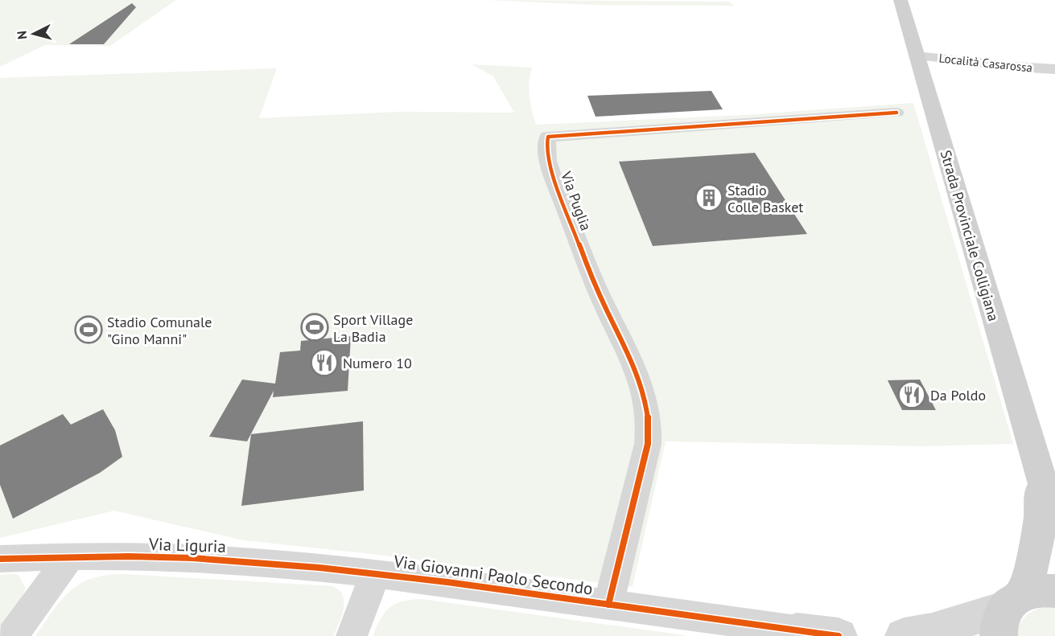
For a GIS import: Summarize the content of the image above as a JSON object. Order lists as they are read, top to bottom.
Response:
{
  "streets": {
    "main road": ["Strada Provinciale Colligiana"],
    "street": [
      "Località Casarossa",
      "Via Puglia",
      "Via Liguria",
      "Via Giovanni Paolo Secondo"
    ]
  },
  "crossings": [
    ["Località Casarossa", "Strada Provinciale Colligiana"],
    ["Via Puglia", "Via Giovanni Paolo Secondo"],
    ["Via Liguria", "Via Giovanni Paolo Secondo"]
  ],
  "places": {
    "building": ["Stadio Colle Basket"],
    "sports": ["Sport Village La Badia", "Stadio Comunale \"Gino Manni\""],
    "restaurant": ["Numero 10", "Da Poldo"]
  },
  "north": "left"
}
